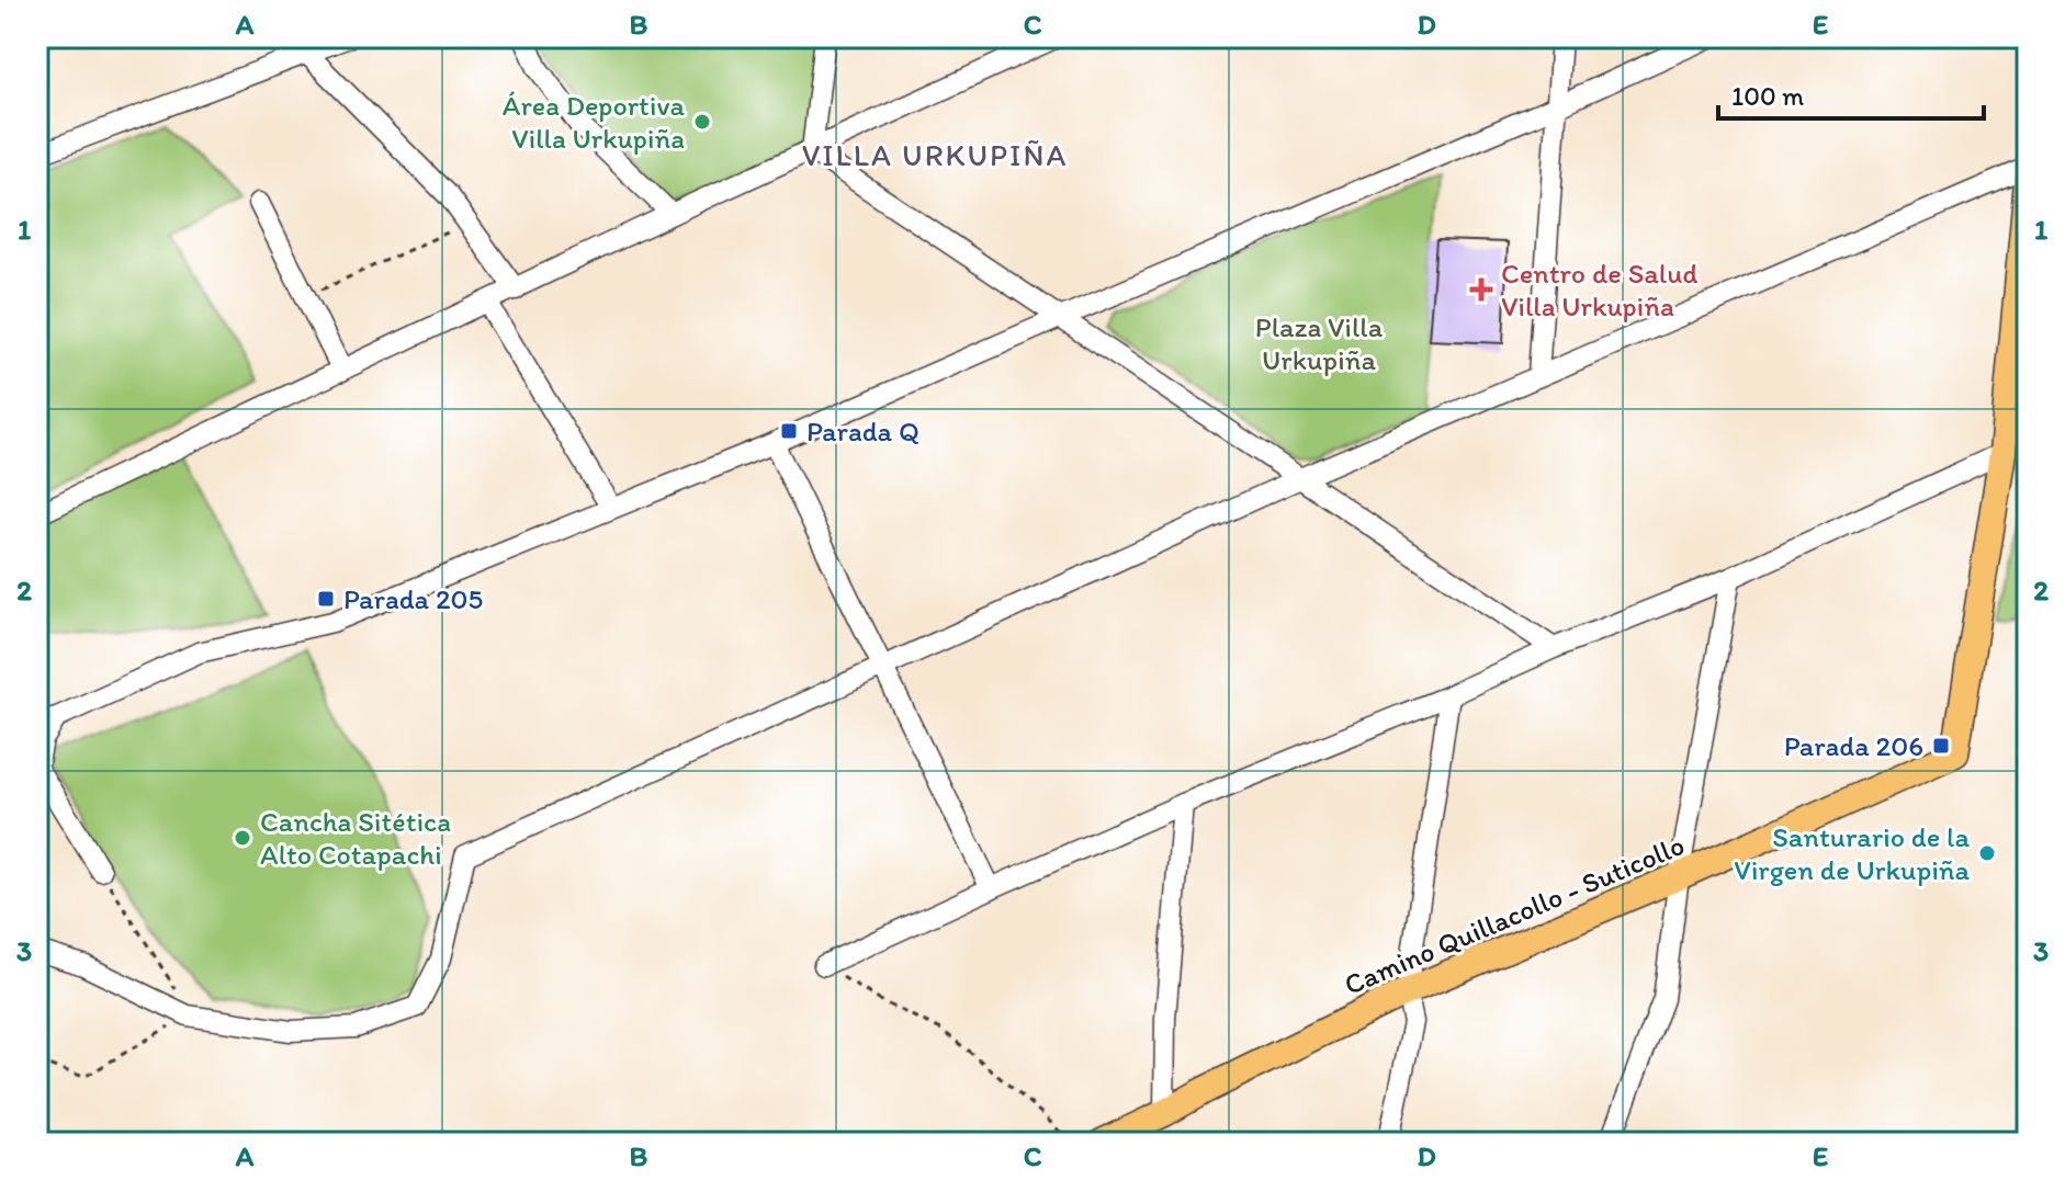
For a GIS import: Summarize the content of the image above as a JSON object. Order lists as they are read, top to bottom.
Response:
{
  "streets": {
    "main road": ["Camino Quillacollo - Suticollo"]
  },
  "districts": ["VILLA URKUPIÑA"],
  "parks": ["Plaza Villa Urkupiña"],
  "places": {
    "other": ["Área Deportiva Villa Urkupiña", "Cancha Sitética Alto Cotapachi", "Santurario de la Virgen de Urkupiña"],
    "health": ["Centro de Salud Villa Urkupiña"],
    "transit": ["Parada Q", "Parada 205", "Parada 206"]
  },
  "scale_bar": "100 m",
  "grid": {
    "columns": [
      "A",
      "B",
      "C",
      "D",
      "E"
    ],
    "rows": ["1", "2", "3"]
  }
}
